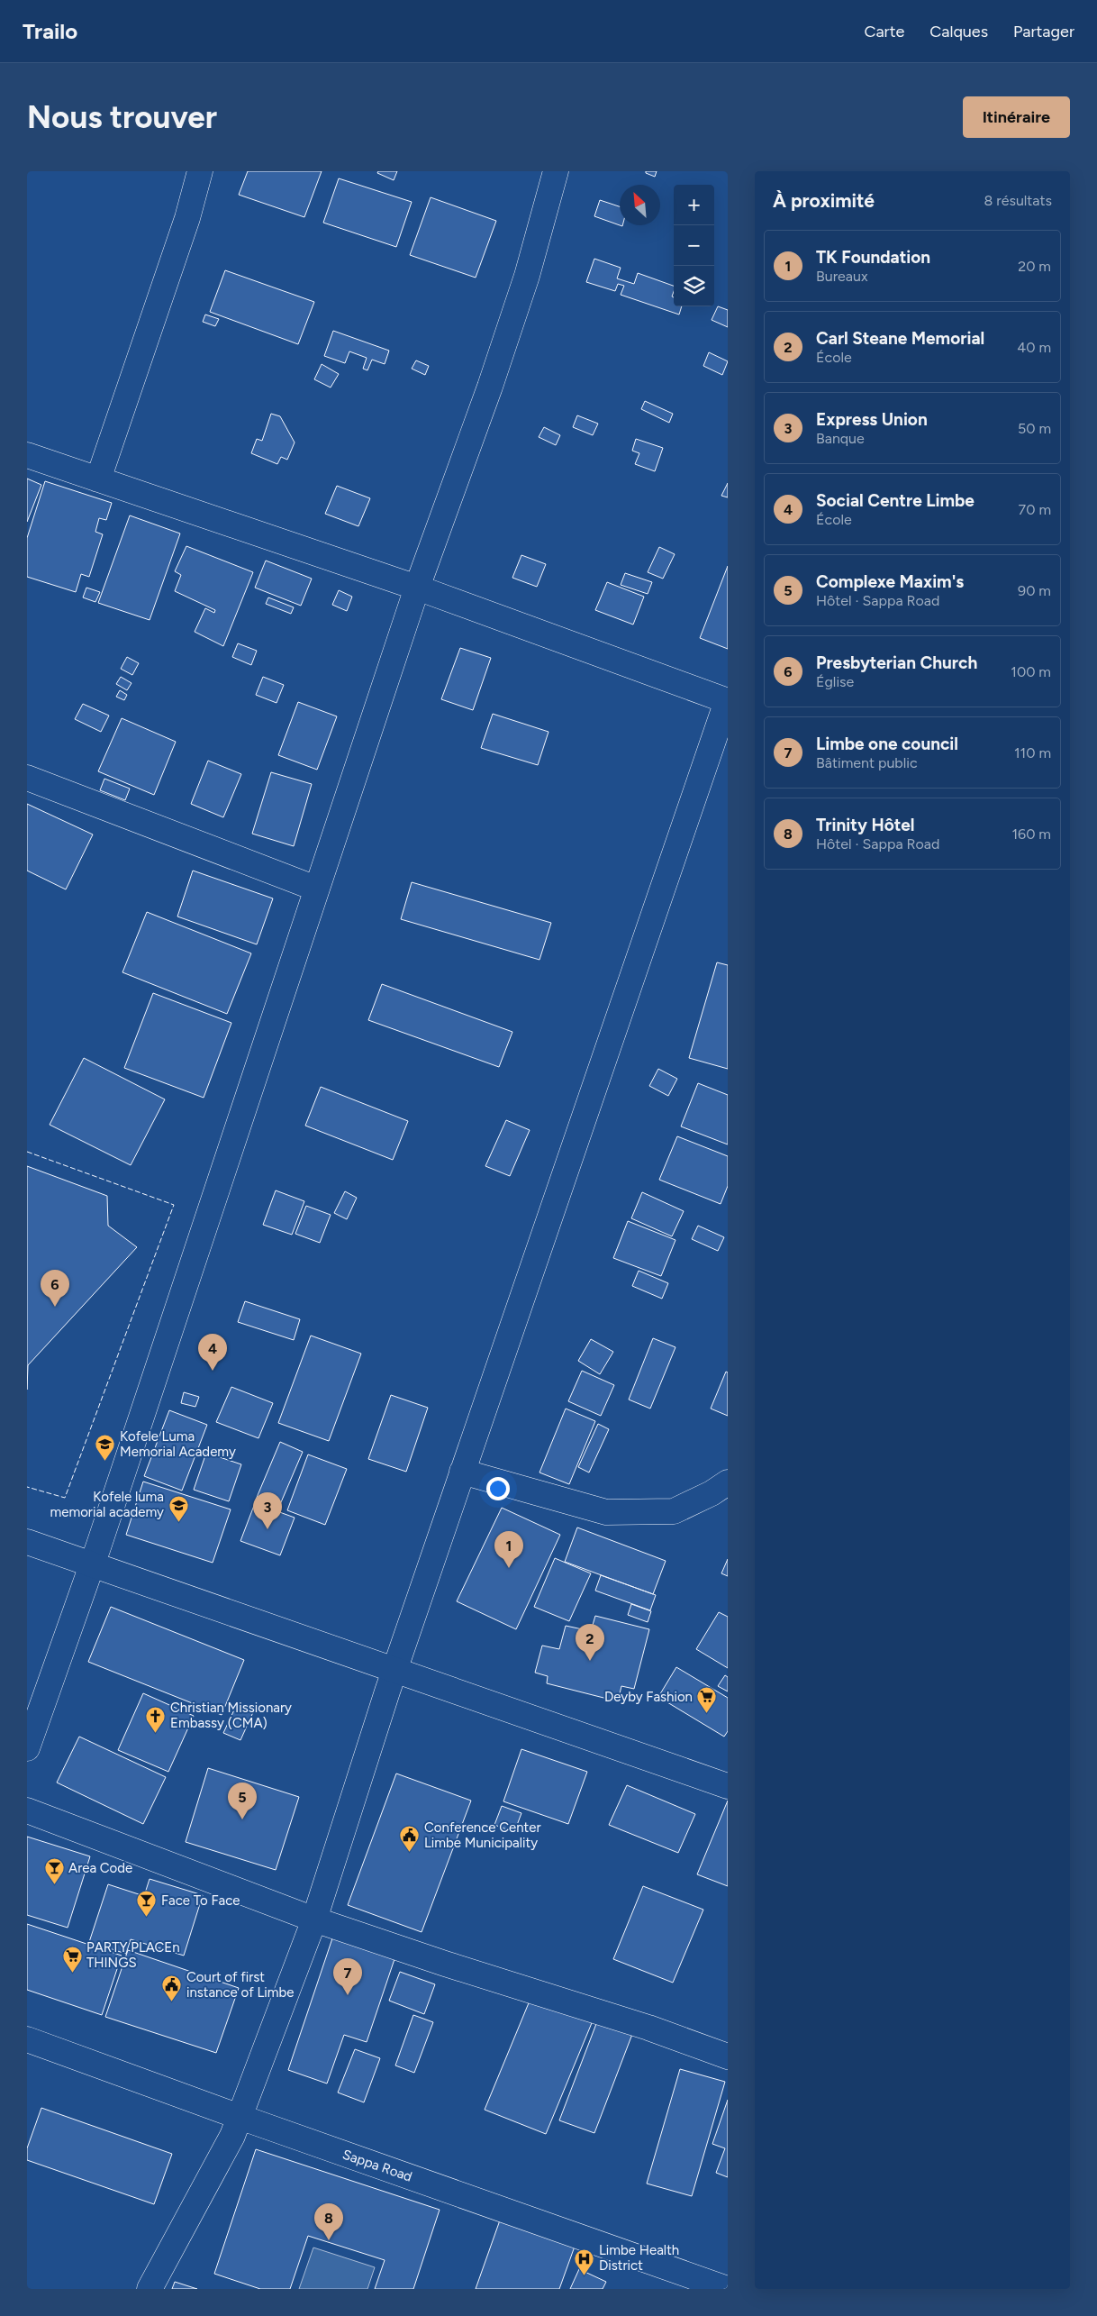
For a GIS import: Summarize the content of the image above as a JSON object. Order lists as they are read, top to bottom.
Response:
{
  "streets": {
    "street": ["Sappa Road"]
  },
  "places": {
    "school or university": ["Kofele Luma Memorial Academy", "Kofele luma memorial academy"],
    "supermarket": ["Deyby Fashion", "PARTY PLACEn THINGS"],
    "church": ["Christian Missionary Embassy (CMA)"],
    "public building": ["Conference Center Limbe Municipality", "Court of first instance of Limbe"],
    "bar": ["Area Code", "Face To Face"],
    "hospital": ["Limbe Health District"]
  },
  "north": "top left",
  "page": {
    "header": "Trailo",
    "nav": ["Carte", "Calques", "Partager"],
    "buttons": "Itinéraire",
    "title": "Nous trouver",
    "heading": ["À proximité", "8 résultats"],
    "map_buttons": ["+", "−"],
    "list": [
      {
        "mark": "1",
        "name": "TK Foundation",
        "note": "Bureaux",
        "value": "20 m"
      },
      {
        "mark": "2",
        "name": "Carl Steane Memorial",
        "note": "École",
        "value": "40 m"
      },
      {
        "mark": "3",
        "name": "Express Union",
        "note": "Banque",
        "value": "50 m"
      },
      {
        "mark": "4",
        "name": "Social Centre Limbe",
        "note": "École",
        "value": "70 m"
      },
      {
        "mark": "5",
        "name": "Complexe Maxim's",
        "note": "Hôtel · Sappa Road",
        "value": "90 m"
      },
      {
        "mark": "6",
        "name": "Presbyterian Church",
        "note": "Église",
        "value": "100 m"
      },
      {
        "mark": "7",
        "name": "Limbe one council",
        "note": "Bâtiment public",
        "value": "110 m"
      },
      {
        "mark": "8",
        "name": "Trinity Hôtel",
        "note": "Hôtel · Sappa Road",
        "value": "160 m"
      }
    ],
    "pins": [
      "6",
      "4",
      "3",
      "1",
      "2",
      "5",
      "7",
      "8"
    ]
  }
}
